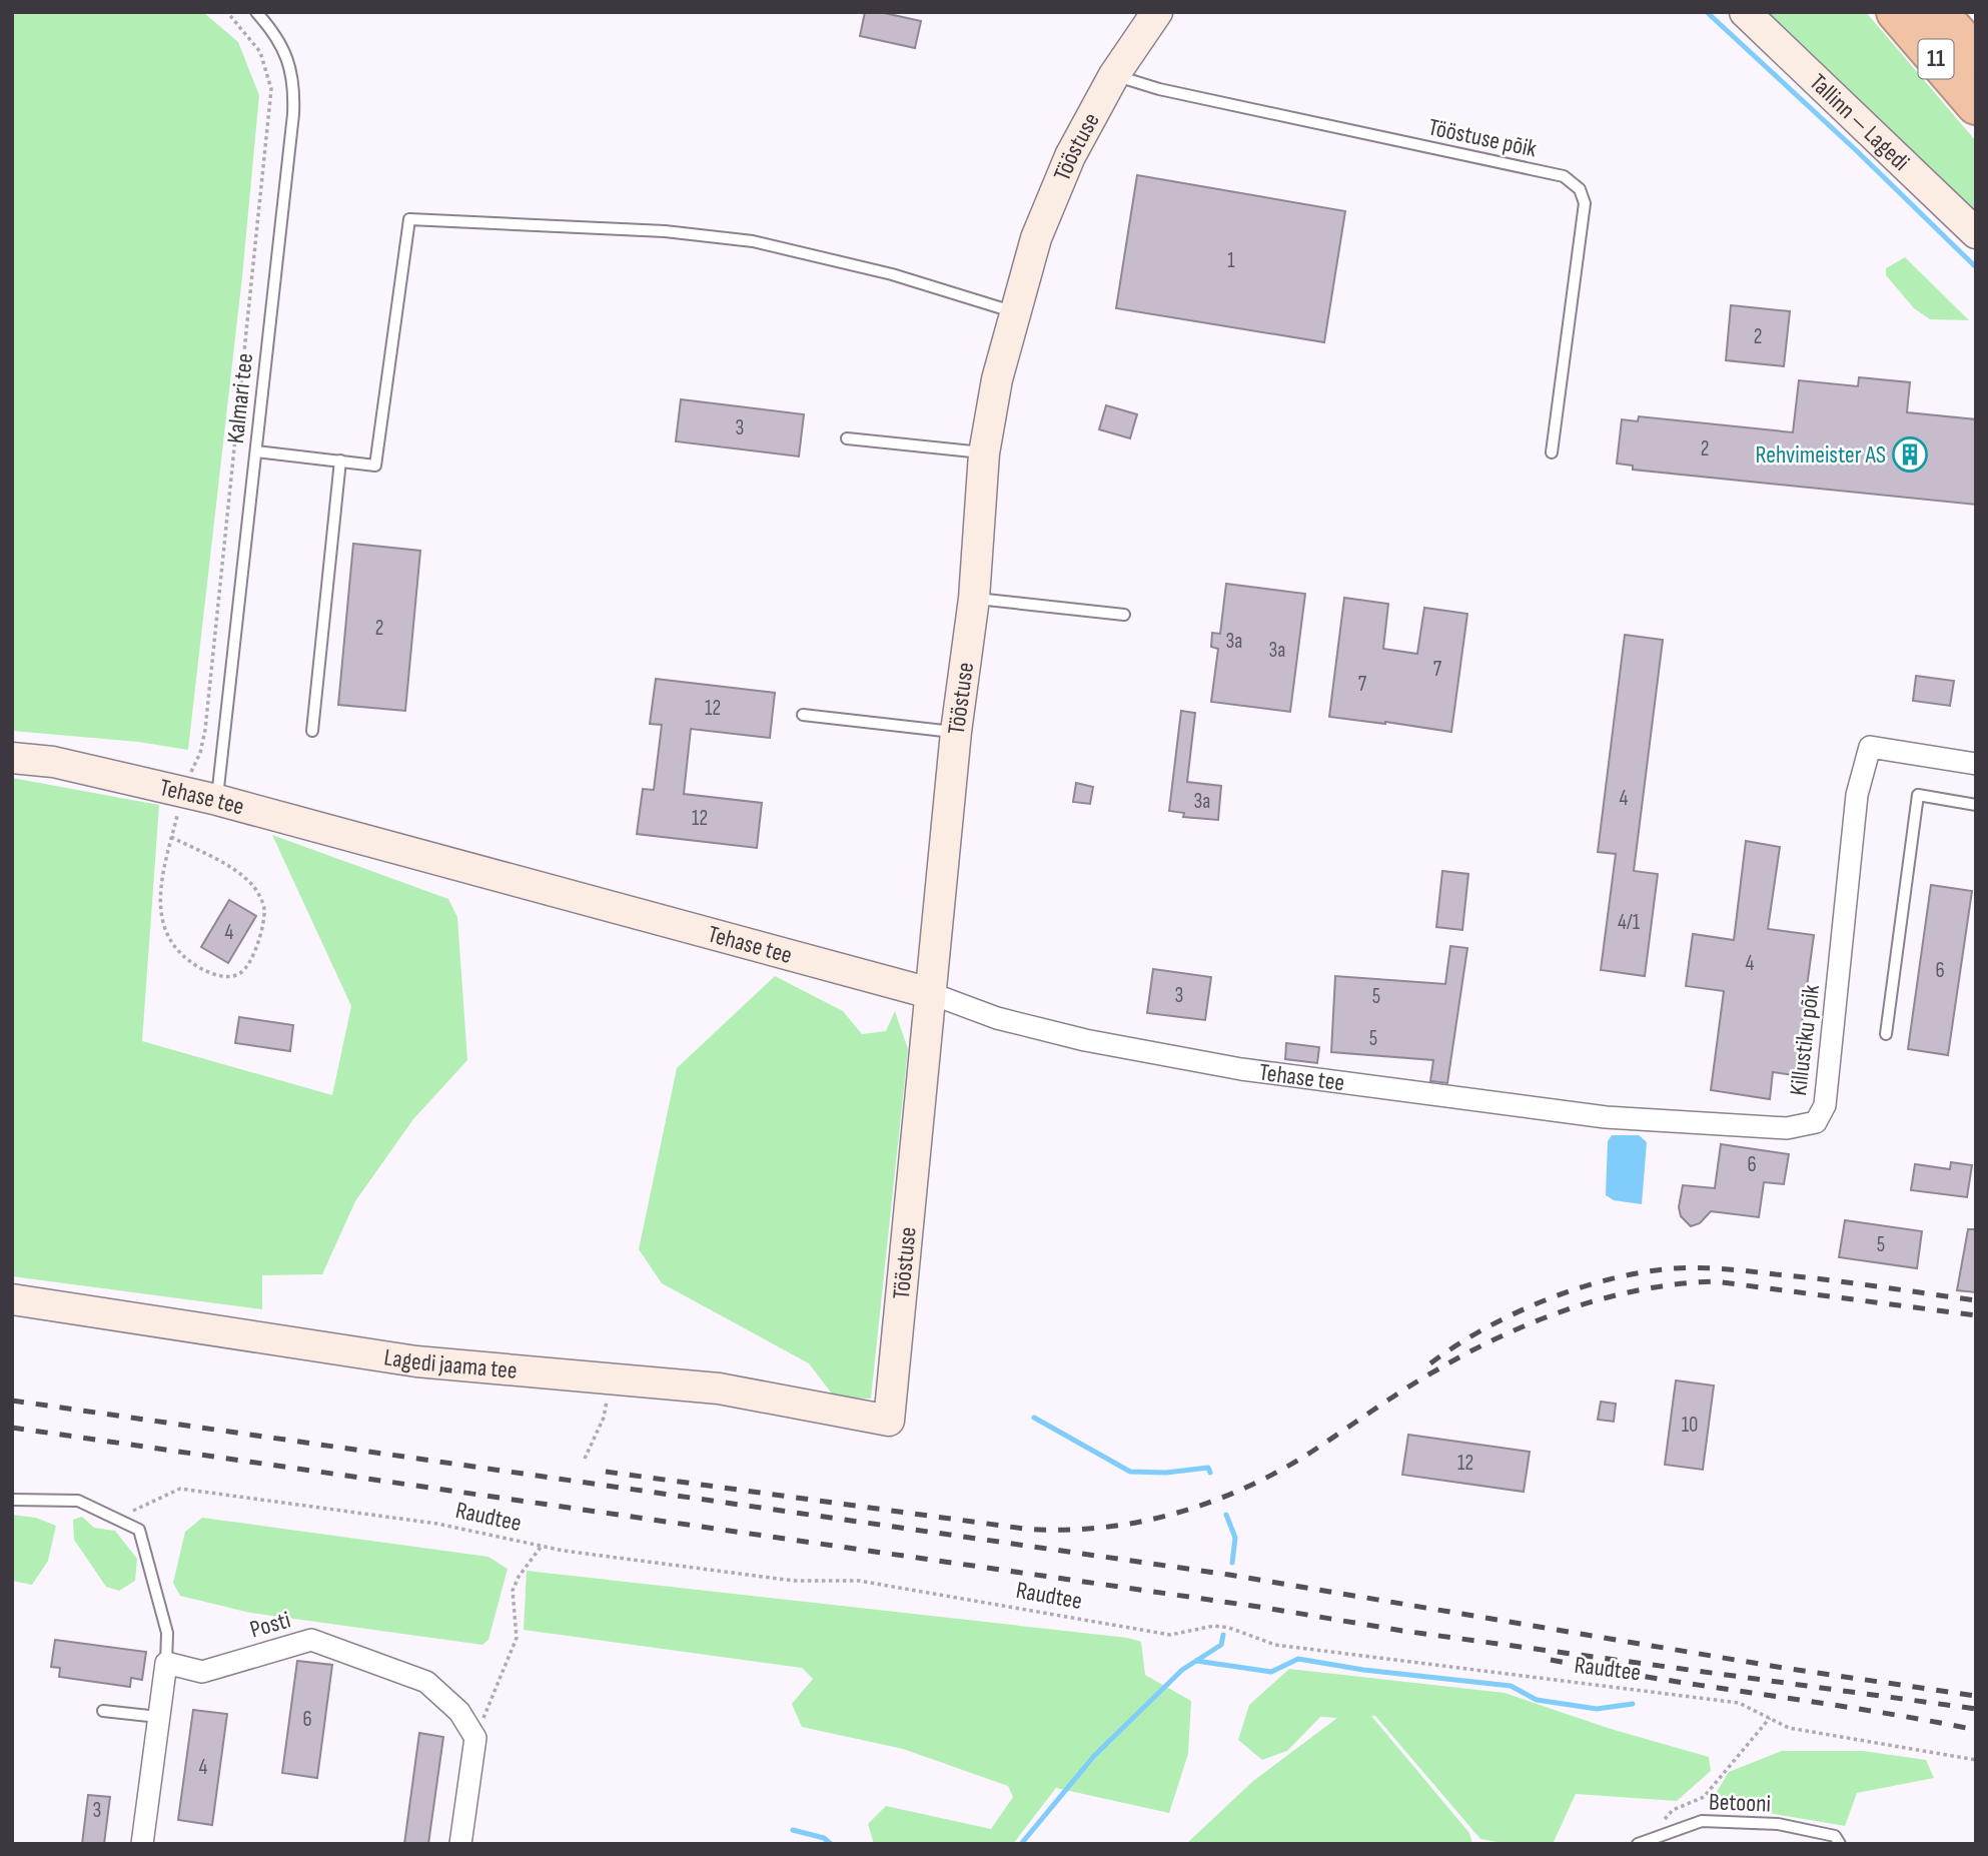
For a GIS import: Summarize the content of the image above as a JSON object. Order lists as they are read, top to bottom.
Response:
{
  "streets": {
    "highway": ["11"],
    "street": [
      "Tallinn — Lagedi",
      "Tööstuse",
      "Tehase tee",
      "Killustiku põik",
      "Lagedi jaama tee",
      "Posti"
    ],
    "lane": ["Tööstuse põik", "Kalmari tee", "Betooni"],
    "path": ["Raudtee"]
  },
  "crossings": [
    ["Tööstuse põik", "Tööstuse"],
    ["Tööstuse", "Tehase tee"],
    ["Tööstuse", "Lagedi jaama tee"],
    ["Kalmari tee", "Tehase tee"],
    ["Tehase tee", "Killustiku põik"]
  ],
  "places": {
    "building": ["Rehvimeister AS"]
  },
  "house_numbers": [
    "1",
    "2",
    "3",
    "2",
    "2",
    "3a",
    "3a",
    "7",
    "7",
    "12",
    "4",
    "3a",
    "12",
    "4/1",
    "4",
    "4",
    "6",
    "3",
    "5",
    "5",
    "6",
    "5",
    "10",
    "12",
    "6",
    "4",
    "3"
  ]
}
